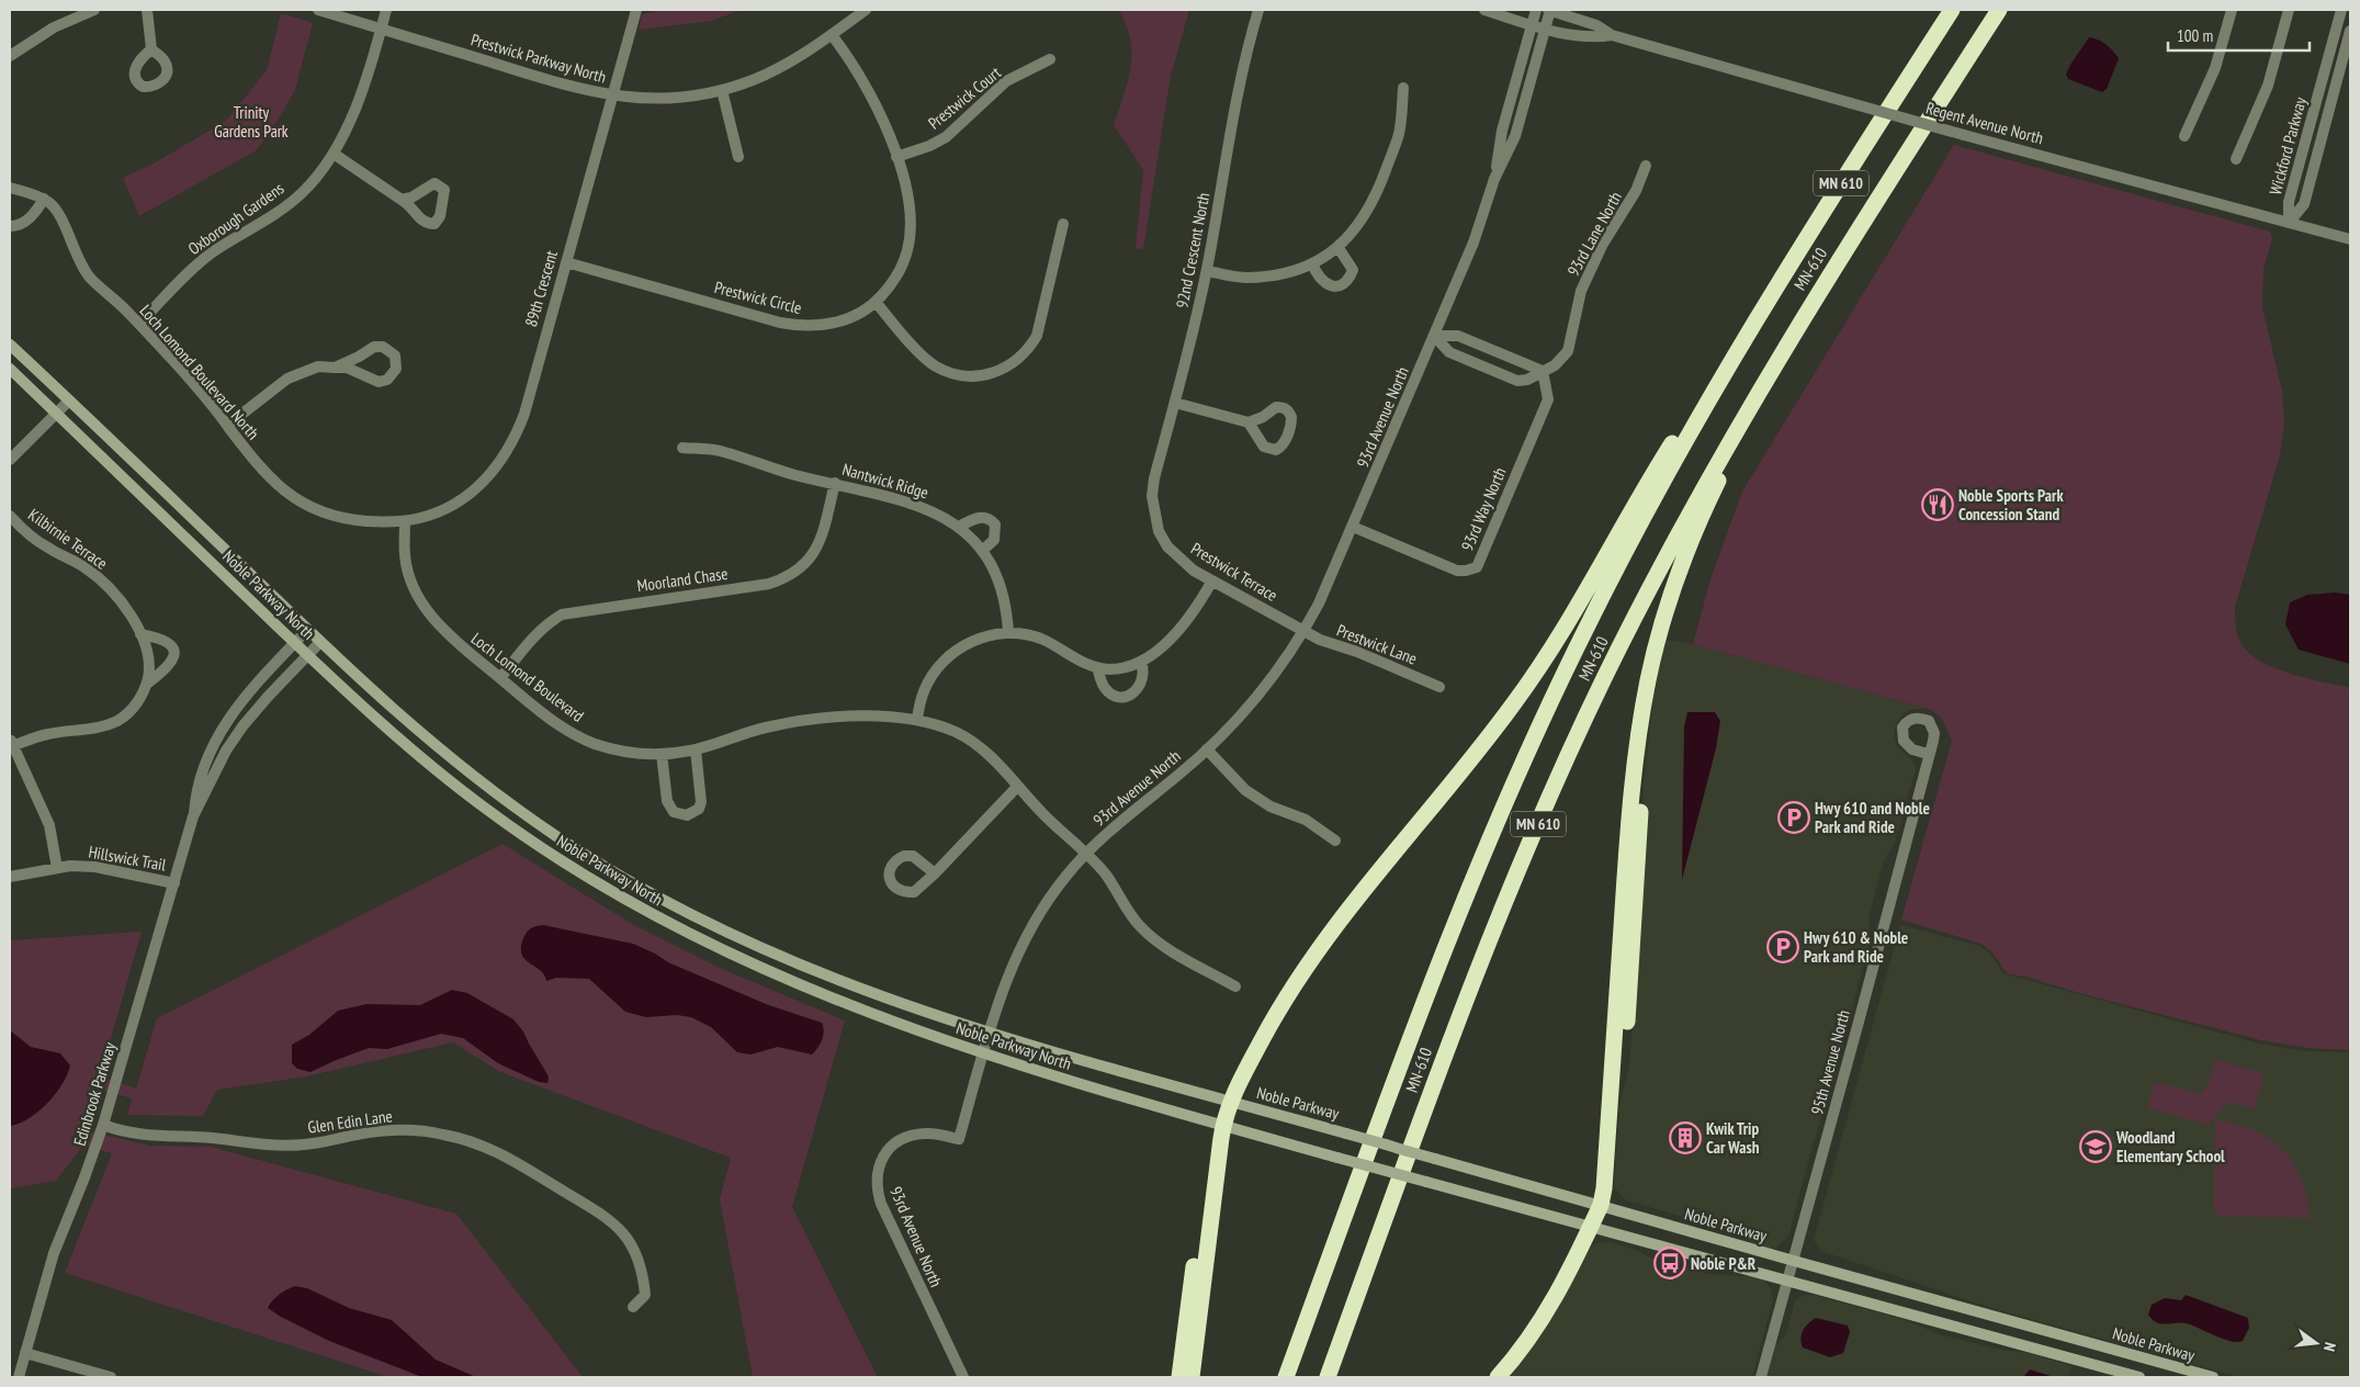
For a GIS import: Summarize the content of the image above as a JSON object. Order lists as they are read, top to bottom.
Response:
{
  "streets": {
    "highway": ["MN 610", "MN-610"],
    "main road": ["Noble Parkway North", "Noble Parkway"],
    "street": [
      "Prestwick Parkway North",
      "Prestwick Court",
      "Regent Avenue North",
      "Wickford Parkway",
      "Oxborough Gardens",
      "93rd Lane North",
      "92nd Crescent North",
      "89th Crescent",
      "Prestwick Circle",
      "Loch Lomond Boulevard North",
      "93rd Avenue North",
      "Nantwick Ridge",
      "93rd Way North",
      "Kilbirnie Terrace",
      "Prestwick Terrace",
      "Moorland Chase",
      "Prestwick Lane",
      "Loch Lomond Boulevard",
      "Hillswick Trail",
      "95th Avenue North",
      "Edinbrook Parkway",
      "Glen Edin Lane"
    ]
  },
  "crossings": [
    ["Prestwick Parkway North", "Oxborough Gardens"],
    ["Prestwick Parkway North", "89th Crescent"],
    ["Prestwick Parkway North", "Prestwick Circle"],
    ["Prestwick Court", "Prestwick Circle"],
    ["Regent Avenue North", "Wickford Parkway"],
    ["Regent Avenue North", "93rd Avenue North"],
    ["Oxborough Gardens", "Loch Lomond Boulevard North"],
    ["93rd Lane North", "93rd Avenue North"],
    ["93rd Lane North", "93rd Way North"],
    ["92nd Crescent North", "Prestwick Terrace"],
    ["89th Crescent", "Prestwick Circle"],
    ["89th Crescent", "Loch Lomond Boulevard North"],
    ["89th Crescent", "Loch Lomond Boulevard"],
    ["Loch Lomond Boulevard North", "Loch Lomond Boulevard"],
    ["93rd Avenue North", "93rd Way North"],
    ["93rd Avenue North", "Prestwick Terrace"],
    ["93rd Avenue North", "Noble Parkway North"],
    ["93rd Avenue North", "Prestwick Lane"],
    ["93rd Avenue North", "Loch Lomond Boulevard"],
    ["Nantwick Ridge", "Moorland Chase"],
    ["Kilbirnie Terrace", "Hillswick Trail"],
    ["Prestwick Terrace", "Prestwick Lane"],
    ["Moorland Chase", "Loch Lomond Boulevard"],
    ["Noble Parkway North", "Edinbrook Parkway"],
    ["Noble Parkway North", "Noble Parkway"],
    ["Hillswick Trail", "Edinbrook Parkway"],
    ["95th Avenue North", "Noble Parkway"],
    ["Edinbrook Parkway", "Glen Edin Lane"]
  ],
  "parks": ["Trinity Gardens Park"],
  "places": {
    "restaurant": ["Noble Sports Park Concession Stand"],
    "parking": ["Hwy 610 and Noble Park and Ride", "Hwy 610 & Noble Park and Ride"],
    "building": ["Kwik Trip Car Wash"],
    "school or university": ["Woodland Elementary School"],
    "bus stop": ["Noble P&R"]
  },
  "scale_bar": "100 m",
  "north": "right"
}
